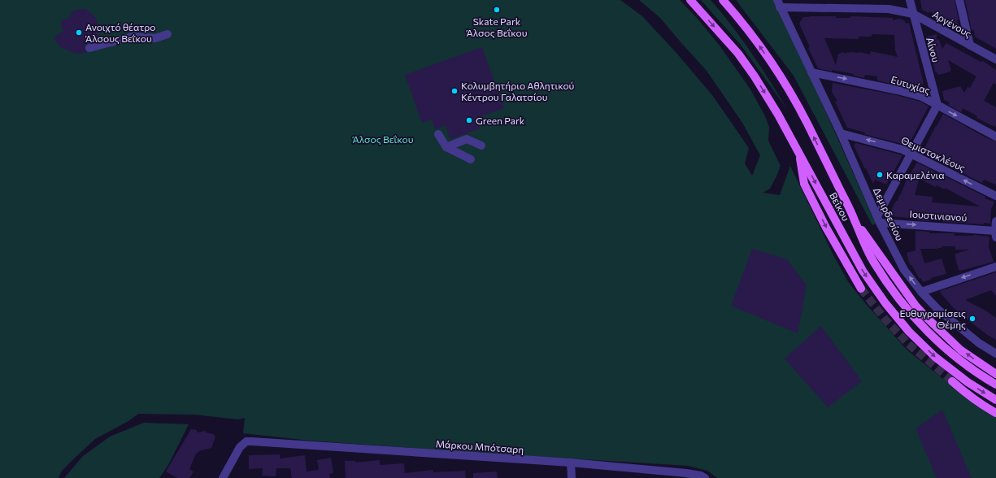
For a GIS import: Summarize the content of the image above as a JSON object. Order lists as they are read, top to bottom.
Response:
{
  "streets": {
    "main road": ["Βεΐκου"],
    "street": [
      "Αργένους",
      "Αίνου",
      "Ευτυχίας",
      "Θεμιστοκλέους",
      "Δεμιρδεσίου",
      "Ιουστινιανού",
      "Μάρκου Μπότσαρη"
    ]
  },
  "crossings": [
    ["Αργένους", "Αίνου"],
    ["Αργένους", "Δεμιρδεσίου"],
    ["Αίνου", "Ευτυχίας"],
    ["Ευτυχίας", "Δεμιρδεσίου"],
    ["Θεμιστοκλέους", "Δεμιρδεσίου"],
    ["Δεμιρδεσίου", "Ιουστινιανού"]
  ],
  "one_way": ["Ευτυχίας", "Θεμιστοκλέους"],
  "parks": ["Άλσος Βεΐκου"],
  "places": [
    "Skate Park Άλσος Βεΐκου",
    "Ανοιχτό θέατρο Άλσους Βεΐκου",
    "Κολυμβητήριο Αθλητικού Κέντρου Γαλατσίου",
    "Green Park",
    "Καραμελένια",
    "Ευθυγραμίσεις Θέμης"
  ]
}
